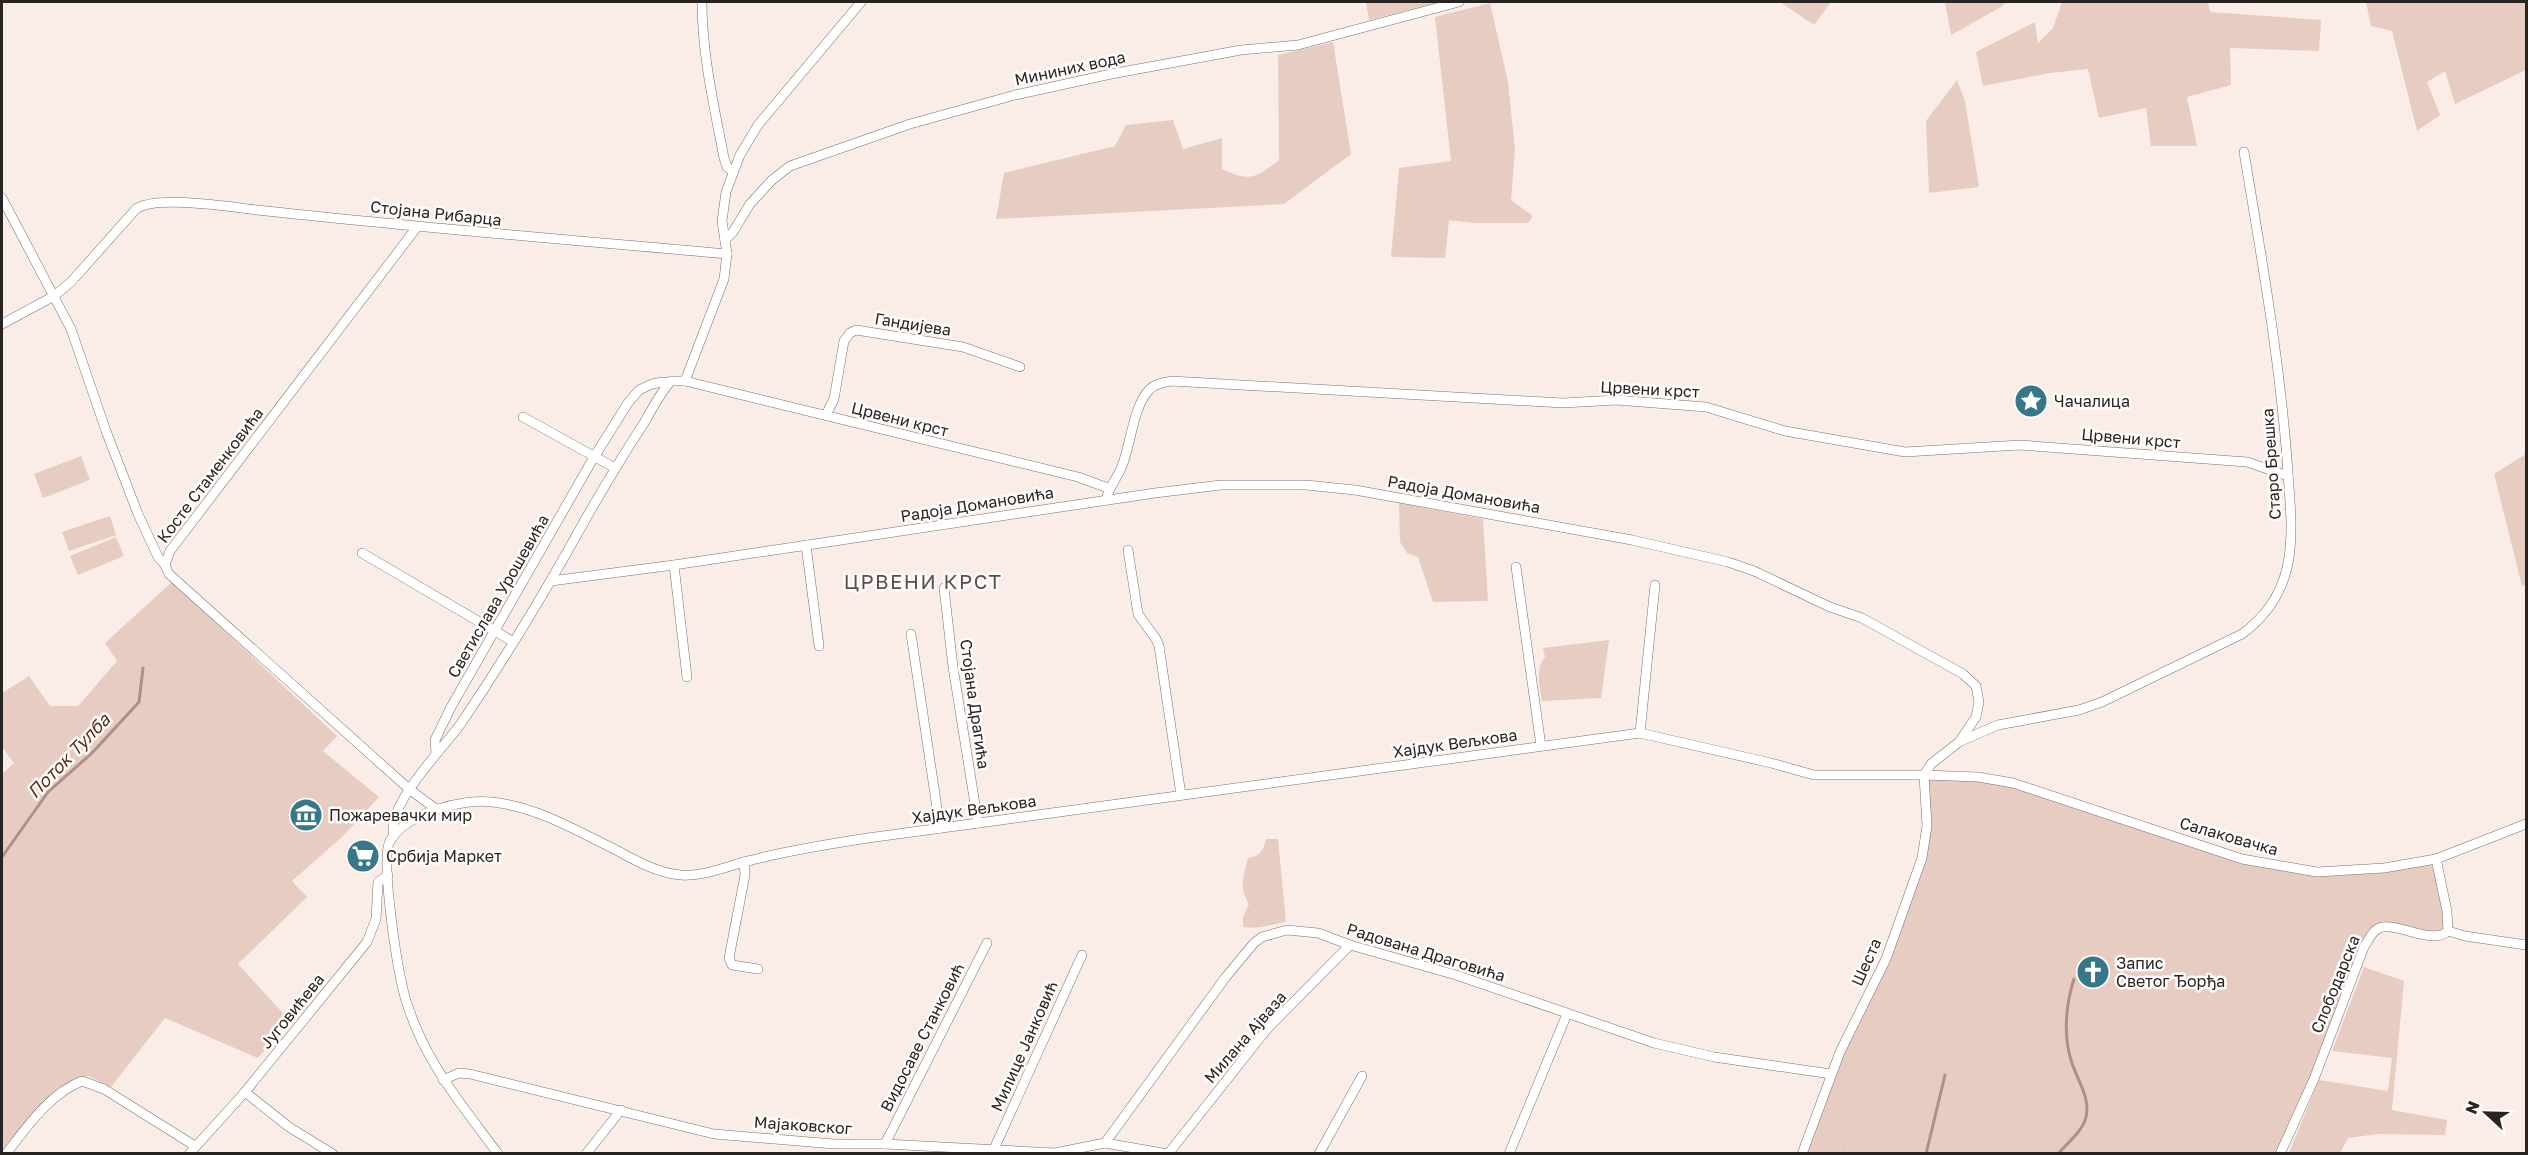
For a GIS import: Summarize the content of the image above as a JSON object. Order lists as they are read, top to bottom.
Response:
{
  "streets": {
    "street": [
      "Мининих вода",
      "Стојана Рибарца",
      "Гандијева",
      "Црвени крст",
      "Старо Брешка",
      "Косте Стаменковића",
      "Радоја Домановића",
      "Светислава Урошевића",
      "Стојана Драгића",
      "Хајдук Вељкова",
      "Салаковачка",
      "Радована Драговића",
      "Шеста",
      "Слободарска",
      "Југовићева",
      "Видосаве Станковић",
      "Милана Ајваза",
      "Милице Јанковић",
      "Мајаковског"
    ]
  },
  "crossings": [
    ["Стојана Рибарца", "Косте Стаменковића"],
    ["Гандијева", "Црвени крст"],
    ["Црвени крст", "Старо Брешка"],
    ["Црвени крст", "Радоја Домановића"],
    ["Црвени крст", "Светислава Урошевића"],
    ["Старо Брешка", "Радоја Домановића"],
    ["Косте Стаменковића", "Светислава Урошевића"],
    ["Косте Стаменковића", "Хајдук Вељкова"],
    ["Радоја Домановића", "Светислава Урошевића"],
    ["Радоја Домановића", "Хајдук Вељкова"],
    ["Радоја Домановића", "Салаковачка"],
    ["Радоја Домановића", "Шеста"],
    ["Светислава Урошевића", "Хајдук Вељкова"],
    ["Стојана Драгића", "Хајдук Вељкова"],
    ["Хајдук Вељкова", "Салаковачка"],
    ["Хајдук Вељкова", "Шеста"],
    ["Салаковачка", "Шеста"],
    ["Радована Драговића", "Шеста"],
    ["Радована Драговића", "Милана Ајваза"],
    ["Радована Драговића", "Мајаковског"],
    ["Видосаве Станковић", "Мајаковског"],
    ["Милана Ајваза", "Мајаковског"],
    ["Милице Јанковић", "Мајаковског"]
  ],
  "districts": ["ЦРВЕНИ КРСТ"],
  "water": ["Поток Тулба"],
  "places": {
    "place": ["Чачалица"],
    "museum": ["Пожаревачки мир"],
    "supermarket": ["Србија Маркет"],
    "church": ["Запис Светог Ђорђа"]
  },
  "north": "left"
}
